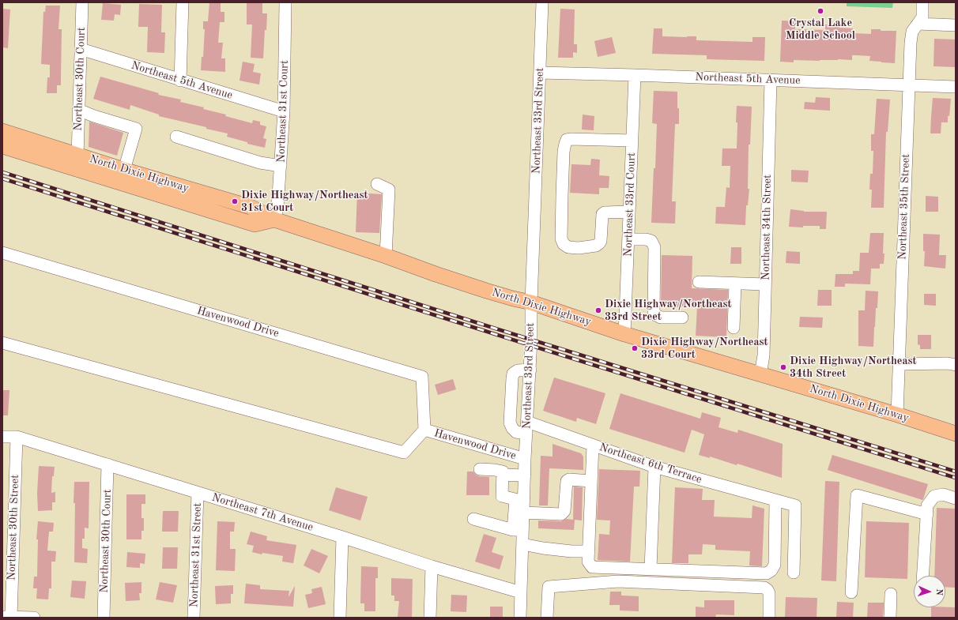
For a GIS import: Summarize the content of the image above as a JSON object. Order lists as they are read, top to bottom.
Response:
{
  "streets": {
    "main road": ["North Dixie Highway"],
    "street": [
      "Northeast 30th Court",
      "Northeast 5th Avenue",
      "Northeast 31st Court",
      "Northeast 33rd Street",
      "Northeast 33rd Court",
      "Northeast 35th Street",
      "Northeast 34th Street",
      "Havenwood Drive",
      "Northeast 6th Terrace",
      "Northeast 7th Avenue",
      "Northeast 30th Street",
      "Northeast 31st Street"
    ]
  },
  "crossings": [
    ["Northeast 30th Court", "Northeast 5th Avenue"],
    ["Northeast 30th Court", "North Dixie Highway"],
    ["Northeast 30th Court", "Northeast 7th Avenue"],
    ["Northeast 5th Avenue", "Northeast 31st Court"],
    ["Northeast 5th Avenue", "Northeast 33rd Street"],
    ["Northeast 5th Avenue", "Northeast 33rd Court"],
    ["Northeast 5th Avenue", "Northeast 35th Street"],
    ["Northeast 5th Avenue", "Northeast 34th Street"],
    ["Northeast 31st Court", "North Dixie Highway"],
    ["Northeast 33rd Street", "North Dixie Highway"],
    ["Northeast 33rd Street", "Havenwood Drive"],
    ["Northeast 33rd Street", "Northeast 6th Terrace"],
    ["Northeast 33rd Street", "Northeast 7th Avenue"],
    ["North Dixie Highway", "Northeast 33rd Court"],
    ["North Dixie Highway", "Northeast 35th Street"],
    ["North Dixie Highway", "Northeast 34th Street"],
    ["Northeast 7th Avenue", "Northeast 30th Street"],
    ["Northeast 7th Avenue", "Northeast 31st Street"]
  ],
  "places": [
    "Crystal Lake Middle School",
    "Dixie Highway/Northeast 31st Court",
    "Dixie Highway/Northeast 33rd Street",
    "Dixie Highway/Northeast 33rd Court",
    "Dixie Highway/Northeast 34th Street"
  ],
  "north": "right"
}
